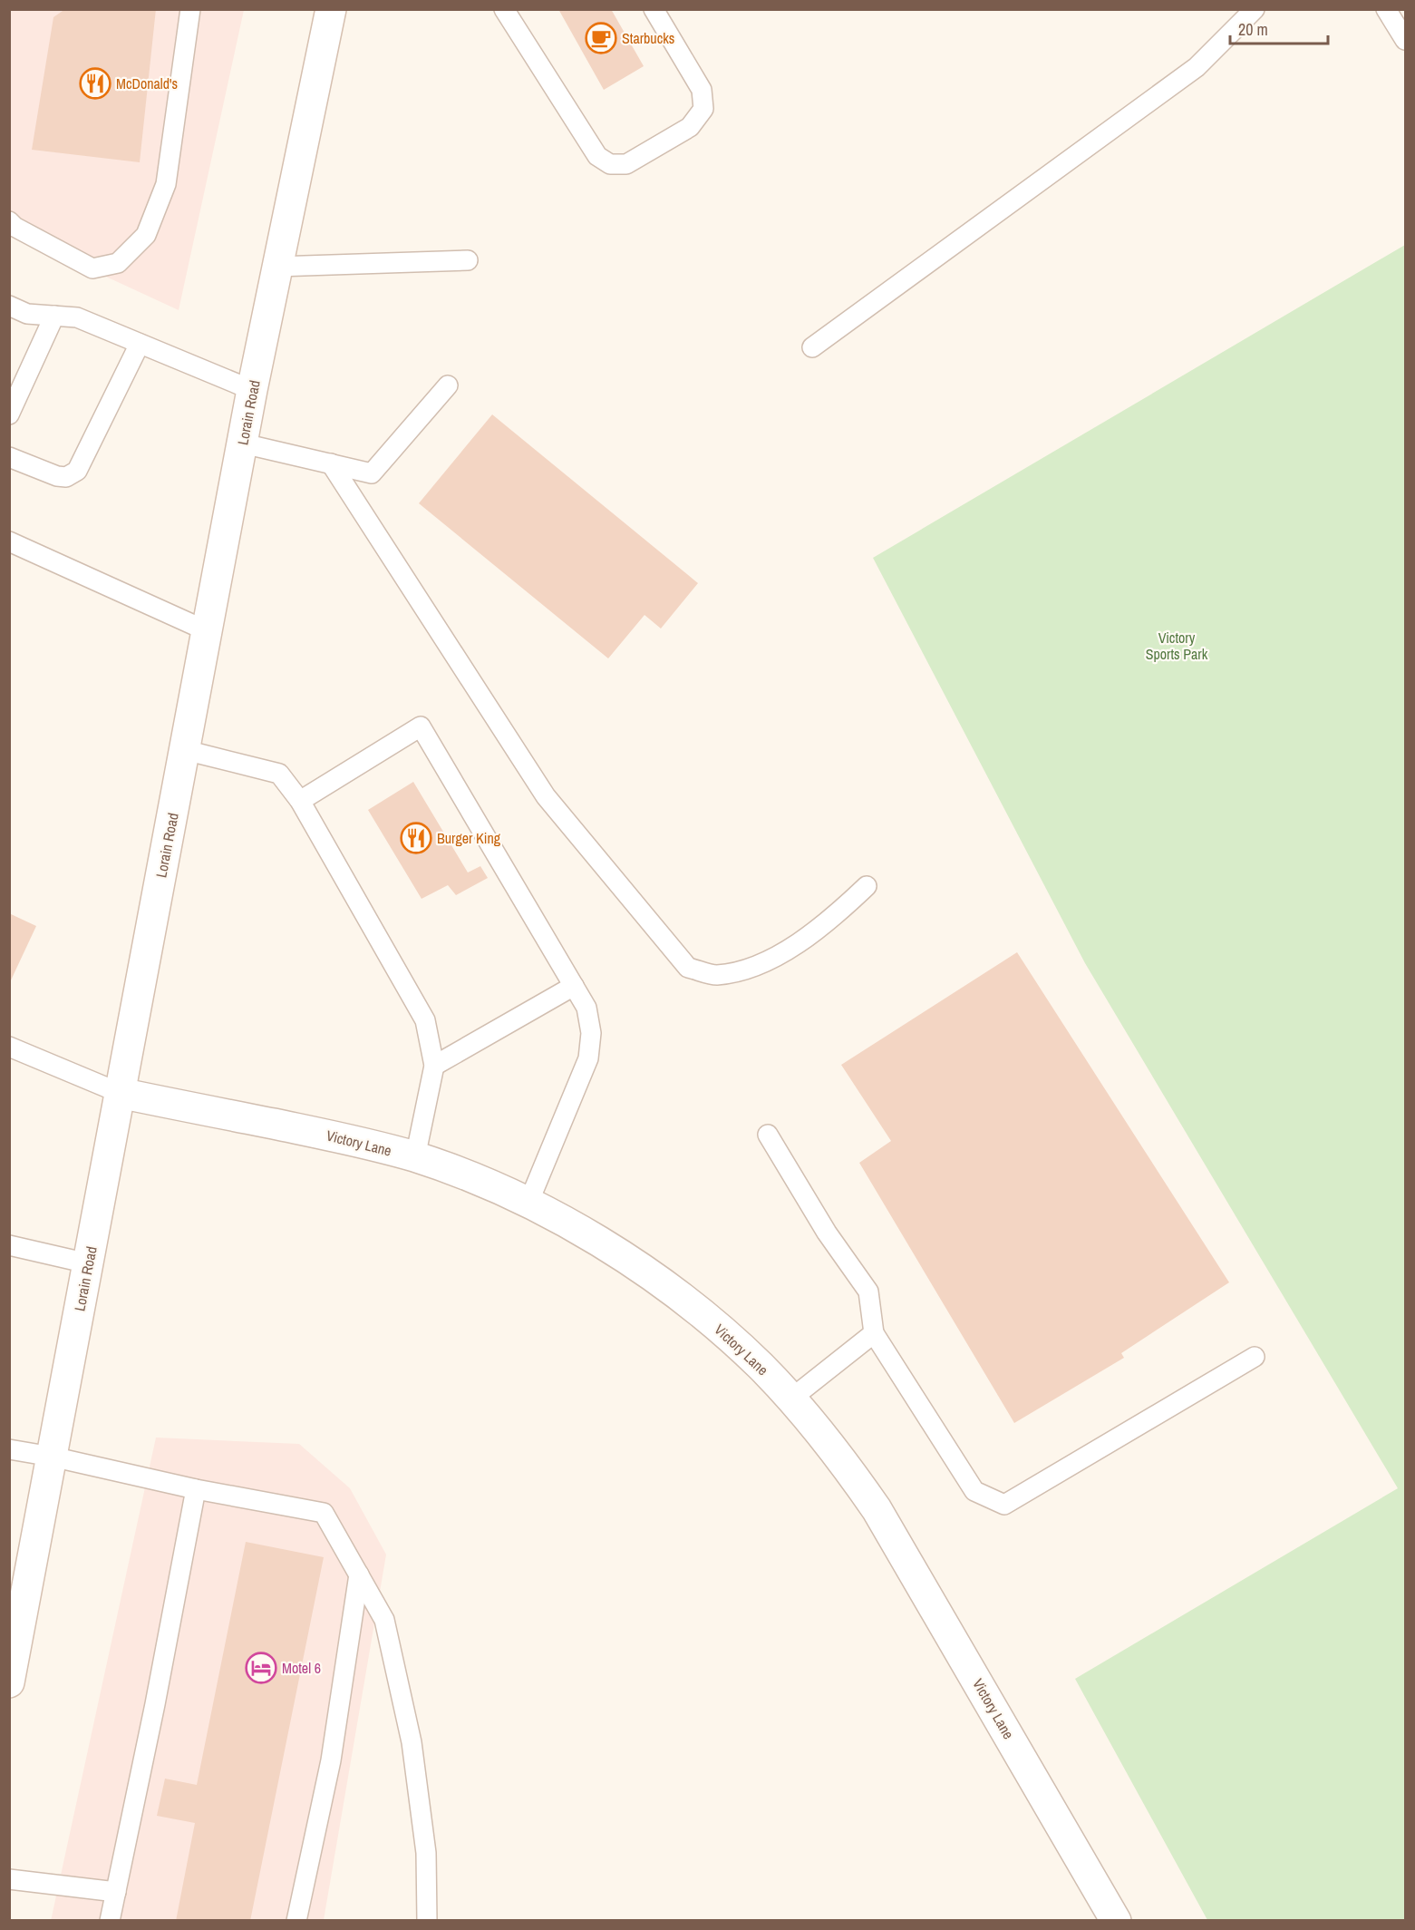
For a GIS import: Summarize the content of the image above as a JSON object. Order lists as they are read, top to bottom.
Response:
{
  "streets": {
    "main road": ["Lorain Road", "Victory Lane"]
  },
  "crossings": [
    ["Lorain Road", "Victory Lane"]
  ],
  "parks": ["Victory Sports Park"],
  "places": {
    "cafe": ["Starbucks"],
    "restaurant": ["McDonald's", "Burger King"],
    "hotel": ["Motel 6"]
  },
  "scale_bar": "20 m"
}
